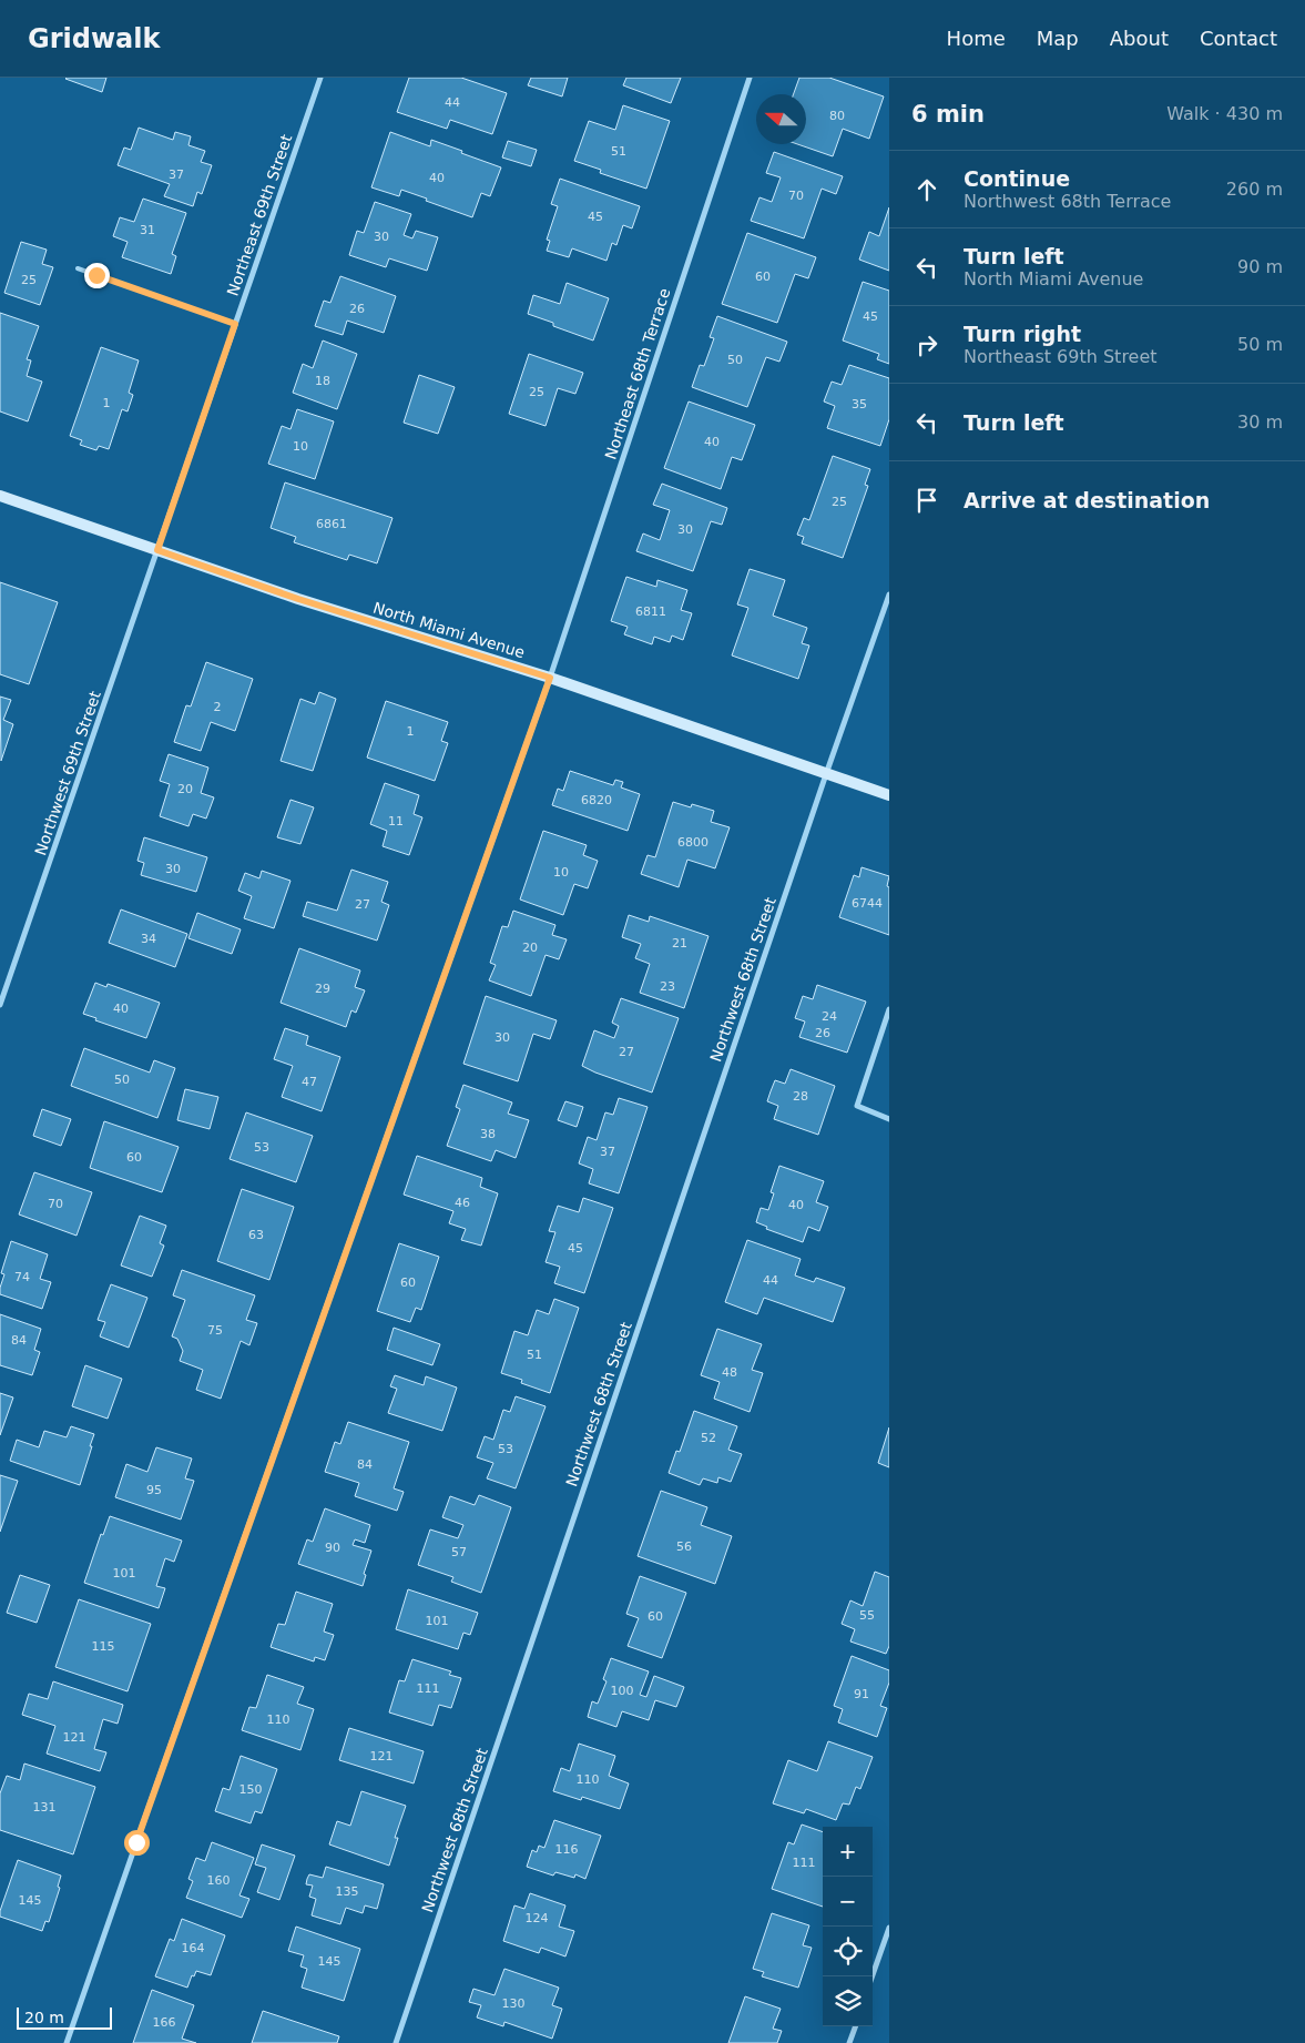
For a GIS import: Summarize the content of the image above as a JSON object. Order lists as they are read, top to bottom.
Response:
{
  "streets": {
    "main road": ["North Miami Avenue"],
    "street": [
      "Northeast 69th Street",
      "Northeast 68th Terrace",
      "Northwest 69th Street",
      "Northwest 68th Street"
    ]
  },
  "crossings": [
    ["Northeast 69th Street", "North Miami Avenue"],
    ["Northeast 69th Street", "Northwest 69th Street"],
    ["Northeast 68th Terrace", "North Miami Avenue"],
    ["North Miami Avenue", "Northwest 69th Street"],
    ["North Miami Avenue", "Northwest 68th Street"]
  ],
  "house_numbers": [
    "44",
    "80",
    "51",
    "37",
    "40",
    "70",
    "45",
    "31",
    "30",
    "60",
    "25",
    "26",
    "45",
    "50",
    "18",
    "25",
    "1",
    "35",
    "40",
    "10",
    "25",
    "6861",
    "30",
    "6811",
    "2",
    "1",
    "20",
    "6820",
    "11",
    "6800",
    "30",
    "10",
    "6744",
    "27",
    "34",
    "21",
    "20",
    "23",
    "29",
    "40",
    "24",
    "26",
    "30",
    "27",
    "50",
    "47",
    "28",
    "38",
    "53",
    "37",
    "60",
    "46",
    "70",
    "40",
    "63",
    "45",
    "74",
    "44",
    "60",
    "75",
    "84",
    "51",
    "48",
    "52",
    "53",
    "84",
    "95",
    "56",
    "90",
    "57",
    "101",
    "55",
    "60",
    "101",
    "115",
    "111",
    "100",
    "91",
    "110",
    "121",
    "121",
    "110",
    "150",
    "131",
    "116",
    "111",
    "160",
    "135",
    "145",
    "124",
    "164",
    "145",
    "130",
    "166"
  ],
  "scale_bar": "20 m",
  "north": "left",
  "page": {
    "header": "Gridwalk",
    "nav": [
      "Home",
      "Map",
      "About",
      "Contact"
    ],
    "heading": ["6 min", "Walk · 430 m"],
    "list": [
      ["Continue", "Northwest 68th Terrace", "260 m"],
      ["Turn left", "North Miami Avenue", "90 m"],
      ["Turn right", "Northeast 69th Street", "50 m"],
      ["Turn left", "30 m"],
      "Arrive at destination"
    ],
    "map_buttons": ["+", "−"],
    "scale": "20 m"
  }
}
